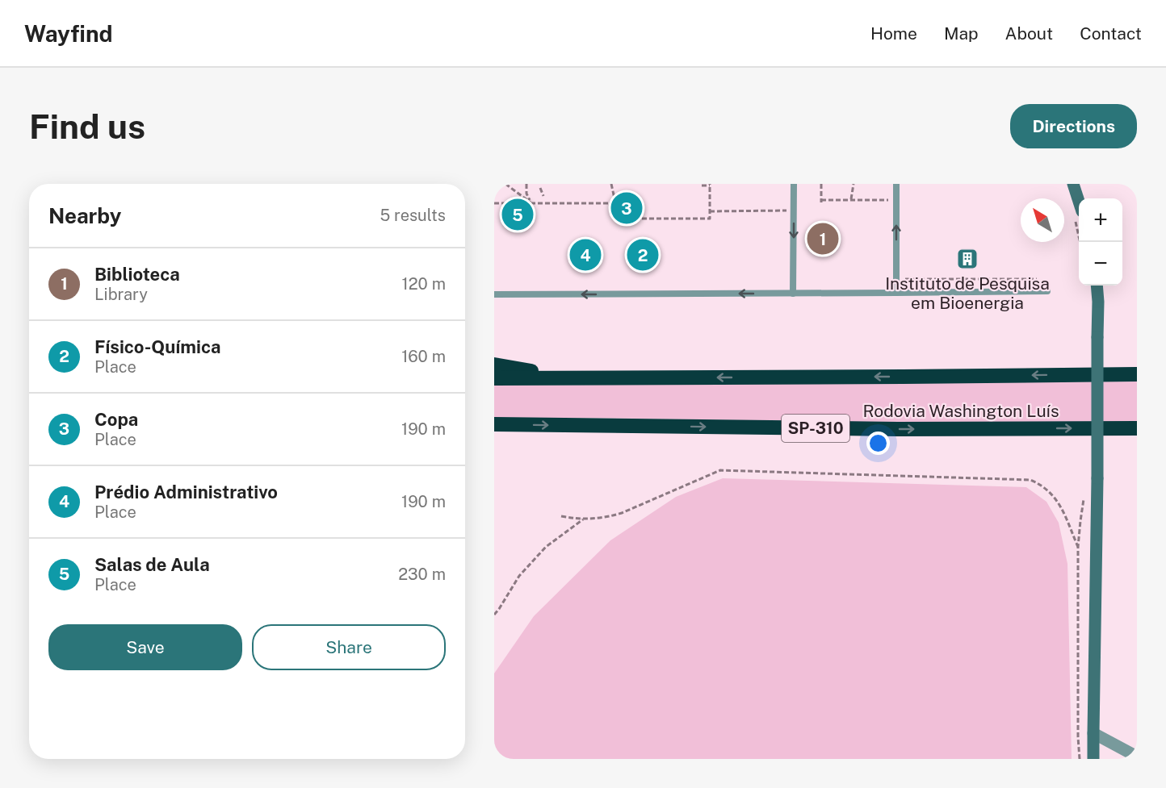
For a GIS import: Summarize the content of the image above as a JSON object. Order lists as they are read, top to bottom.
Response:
{
  "streets": {
    "highway": ["Rodovia Washington Luís", "SP-310"]
  },
  "places": {
    "building": ["Instituto de Pesquisa em Bioenergia"]
  },
  "north": "top left",
  "page": {
    "header": "Wayfind",
    "nav": [
      "Home",
      "Map",
      "About",
      "Contact"
    ],
    "buttons": [
      "Directions",
      ["Save", "Share"]
    ],
    "title": "Find us",
    "heading": ["Nearby", "5 results"],
    "pins": [
      "3",
      "5",
      "1",
      "2",
      "4"
    ],
    "map_buttons": ["+", "−"],
    "list": [
      {
        "mark": "1",
        "name": "Biblioteca",
        "note": "Library",
        "value": "120 m"
      },
      {
        "mark": "2",
        "name": "Físico-Química",
        "note": "Place",
        "value": "160 m"
      },
      {
        "mark": "3",
        "name": "Copa",
        "note": "Place",
        "value": "190 m"
      },
      {
        "mark": "4",
        "name": "Prédio Administrativo",
        "note": "Place",
        "value": "190 m"
      },
      {
        "mark": "5",
        "name": "Salas de Aula",
        "note": "Place",
        "value": "230 m"
      }
    ]
  }
}
